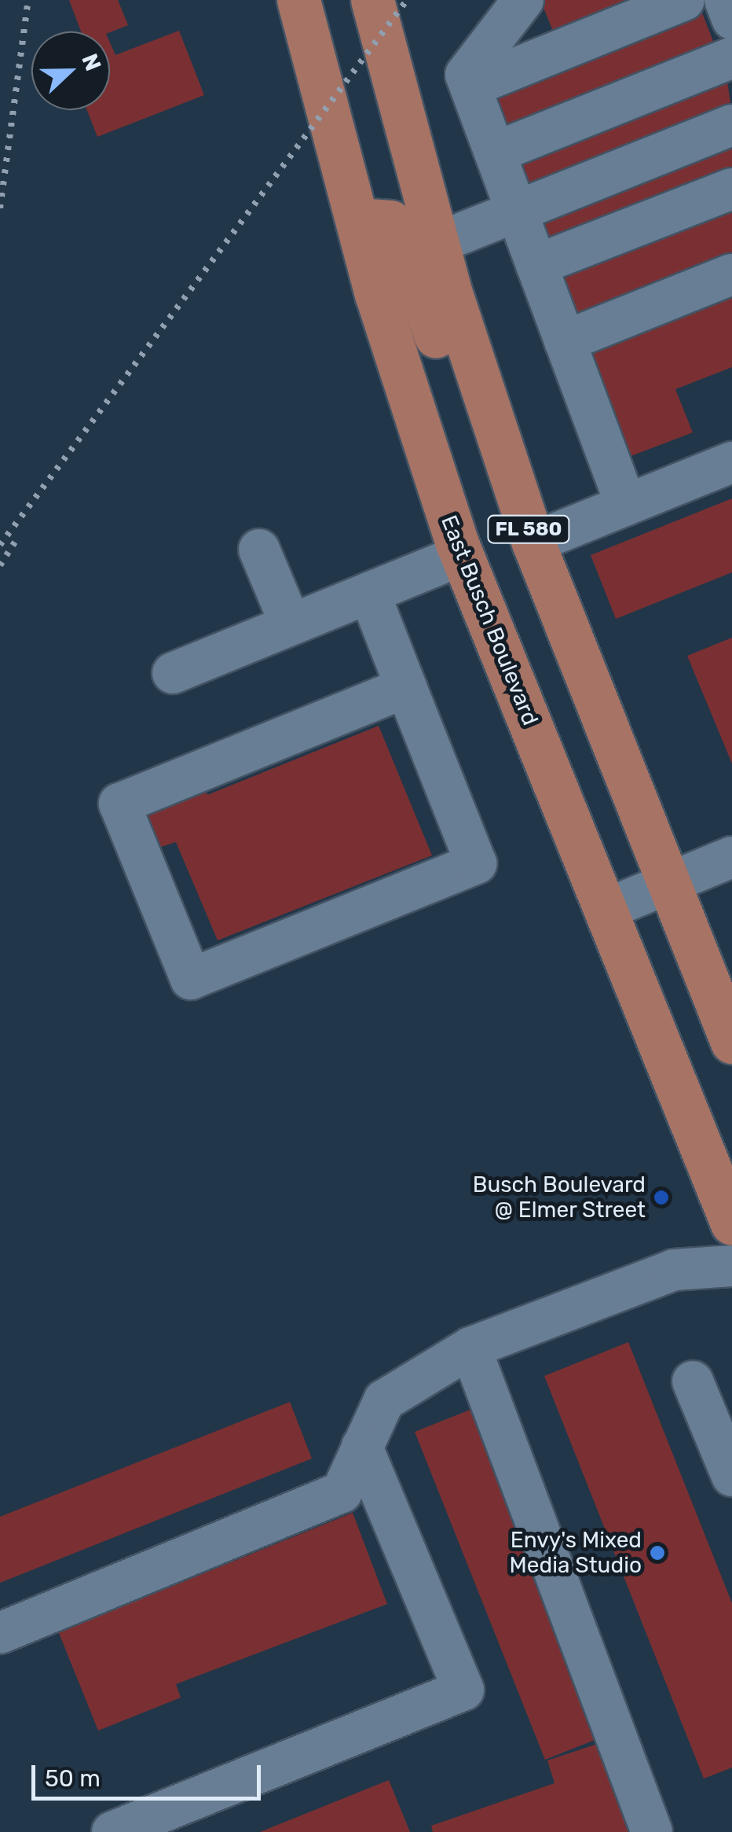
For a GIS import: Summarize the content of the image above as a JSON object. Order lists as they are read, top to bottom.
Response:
{
  "streets": {
    "main road": ["FL 580", "East Busch Boulevard"]
  },
  "places": ["Busch Boulevard @ Elmer Street", "Envy's Mixed Media Studio"],
  "scale_bar": "50 m",
  "north": "right"
}
